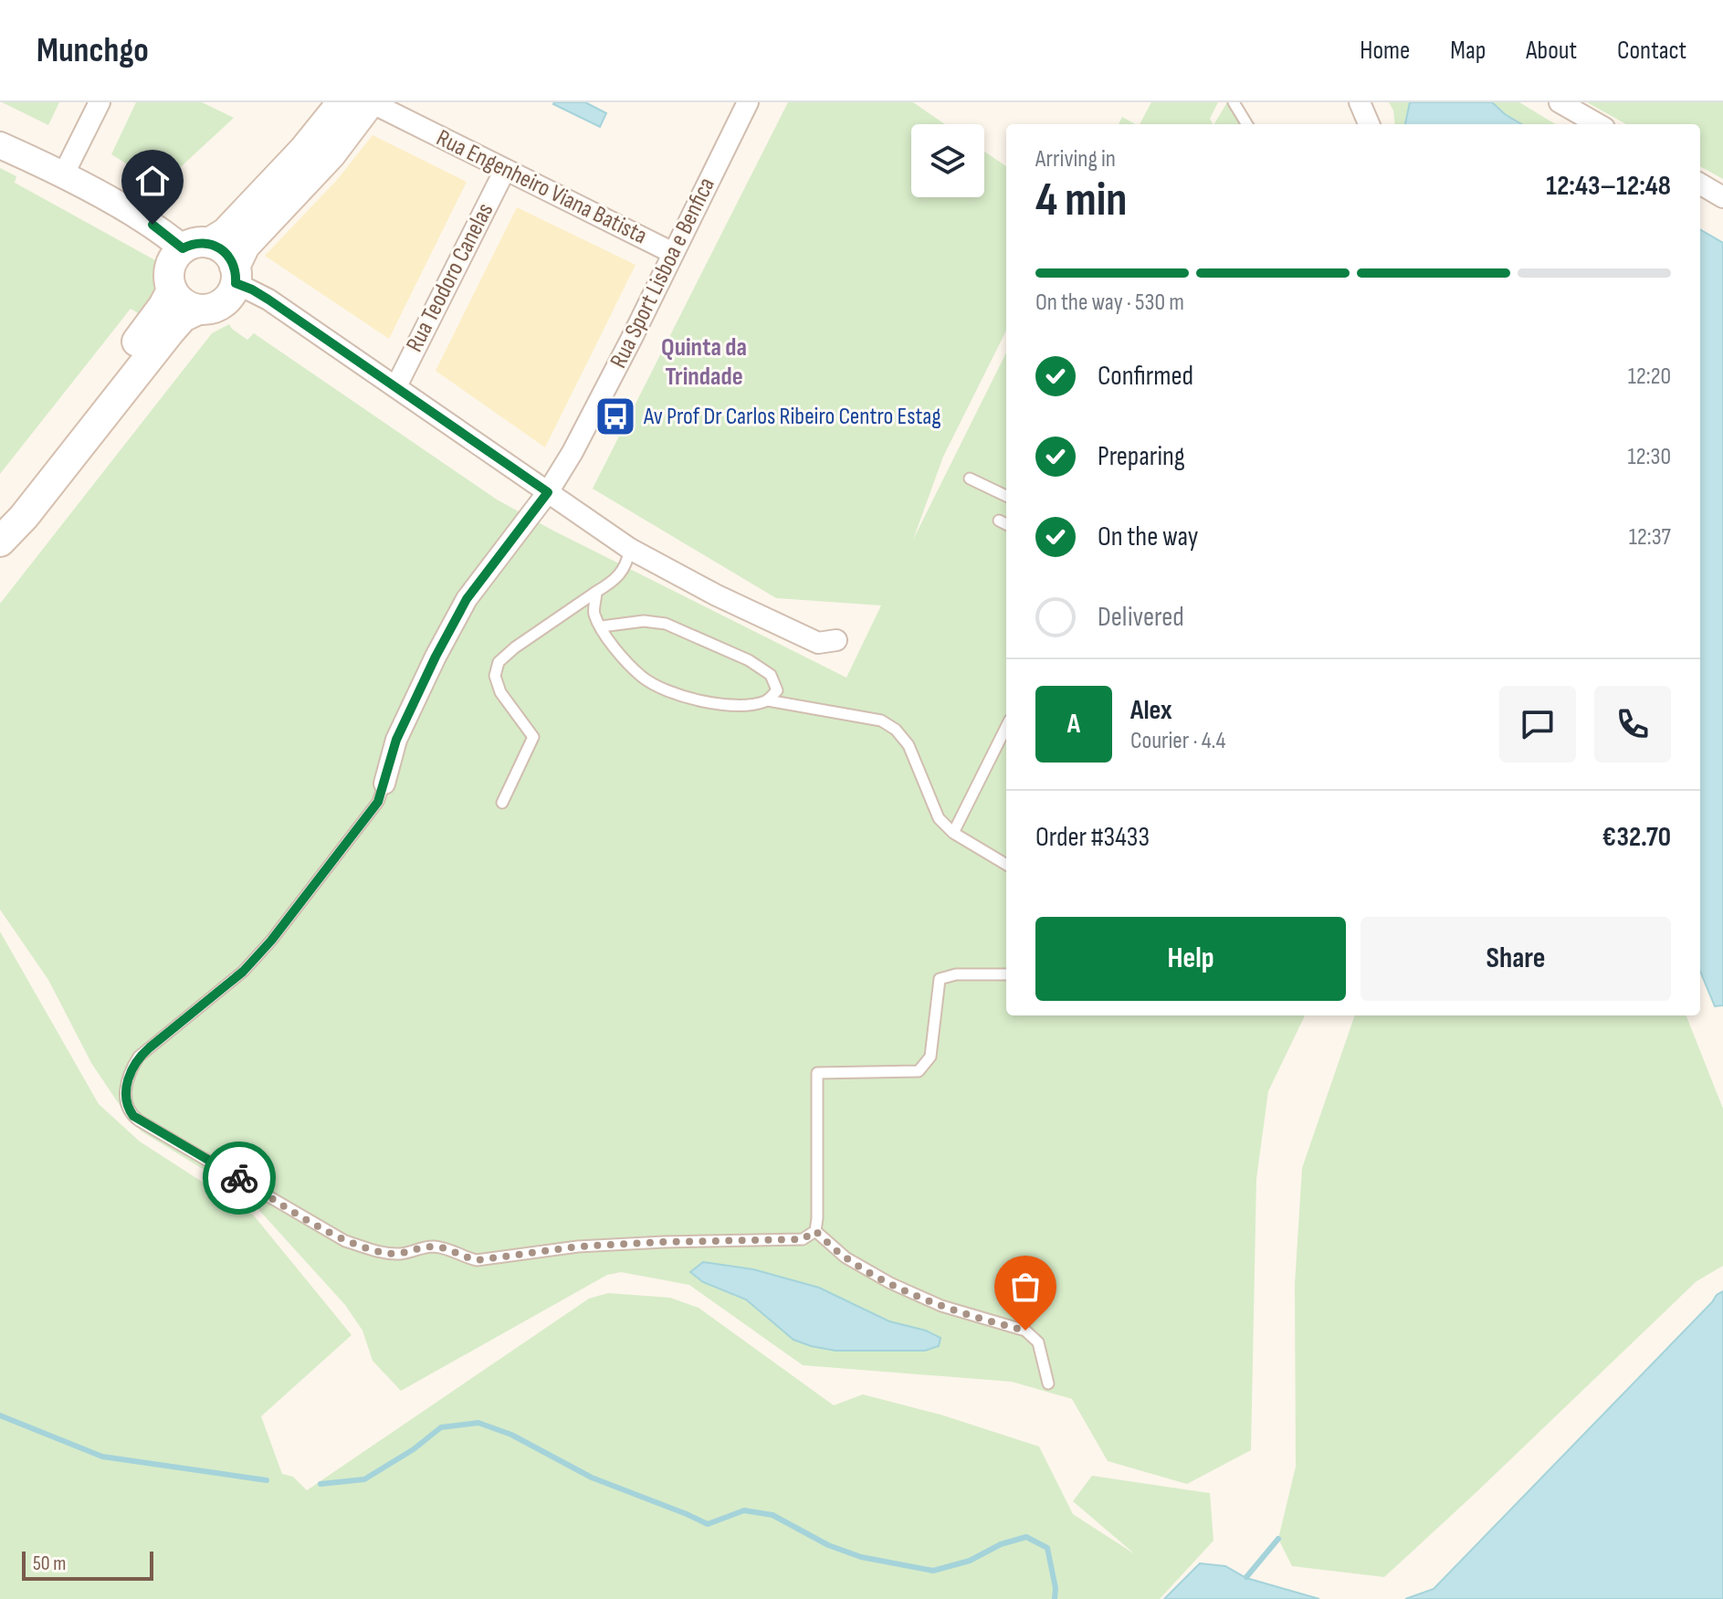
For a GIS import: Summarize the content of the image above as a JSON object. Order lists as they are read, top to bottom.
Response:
{
  "streets": {
    "street": ["Rua Engenheiro Viana Batista", "Rua Sport Lisboa e Benfica", "Rua Teodoro Canelas"]
  },
  "crossings": [
    ["Rua Engenheiro Viana Batista", "Rua Sport Lisboa e Benfica"],
    ["Rua Engenheiro Viana Batista", "Rua Teodoro Canelas"]
  ],
  "districts": ["Quinta da Trindade"],
  "places": {
    "bus stop": ["Av Prof Dr Carlos Ribeiro Centro Estag"]
  },
  "scale_bar": "50 m",
  "page": {
    "header": "Munchgo",
    "nav": [
      "Home",
      "Map",
      "About",
      "Contact"
    ],
    "heading": ["4 min", "Arriving in", "12:43–12:48"],
    "panel": [
      "Alex",
      "Courier · 4.4",
      "Order #3433",
      "€32.70"
    ],
    "bar": "On the way · 530 m",
    "list": [
      ["Confirmed", "12:20"],
      ["Preparing", "12:30"],
      ["On the way", "12:37"],
      "Delivered"
    ],
    "round": "A",
    "buttons": ["Help", "Share"],
    "scale": "50 m"
  }
}
